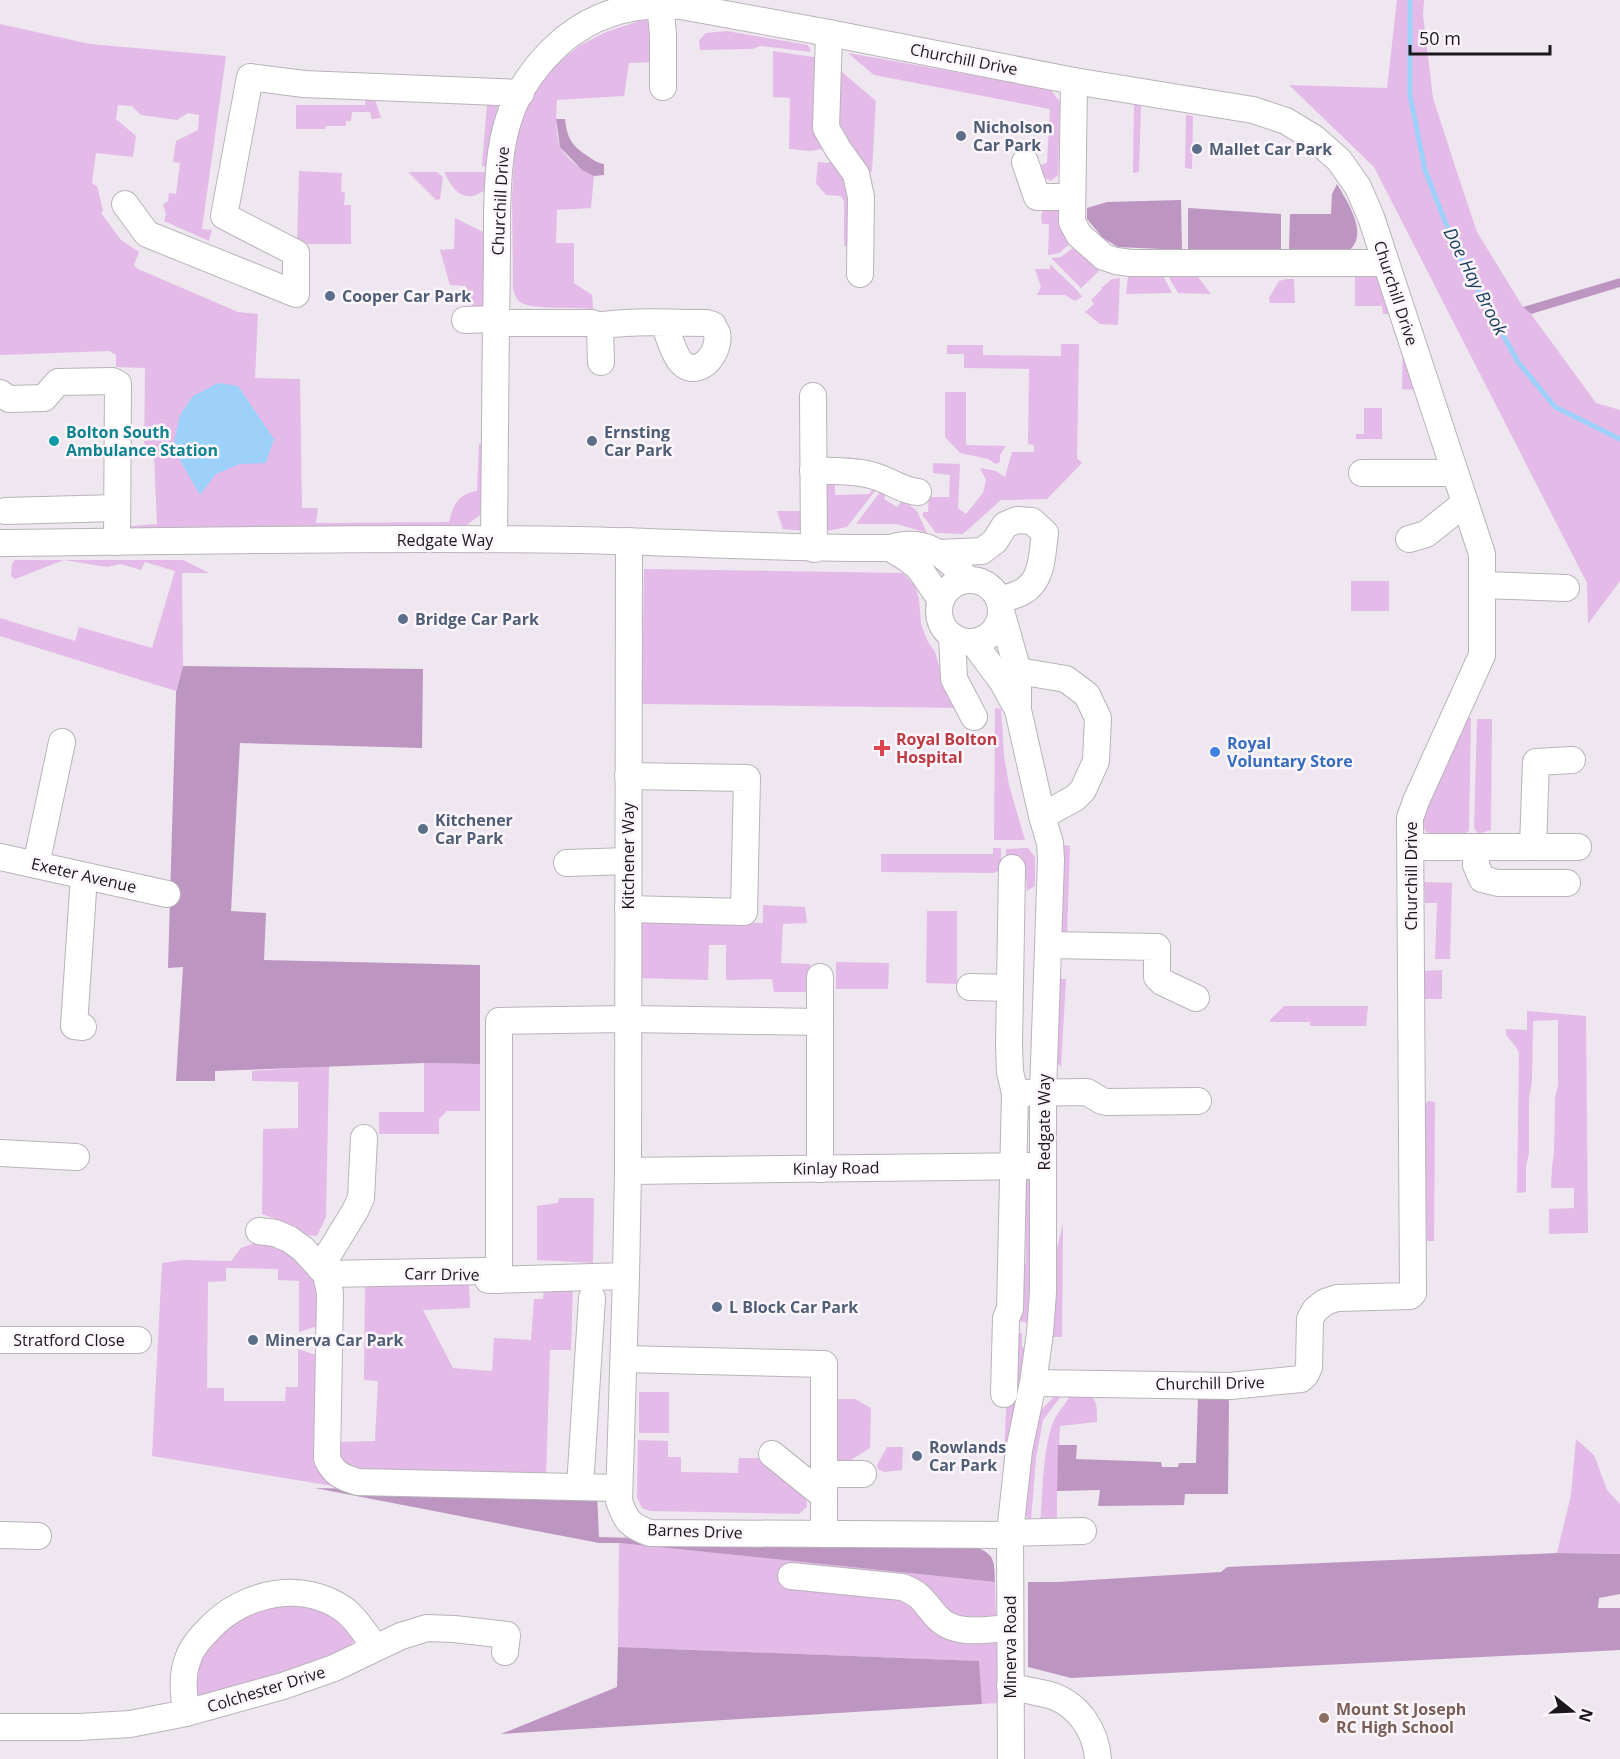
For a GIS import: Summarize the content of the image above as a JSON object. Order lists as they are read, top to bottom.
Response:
{
  "streets": {
    "street": [
      "Churchill Drive",
      "Redgate Way",
      "Kitchener Way",
      "Exeter Avenue",
      "Kinlay Road",
      "Carr Drive",
      "Stratford Close",
      "Barnes Drive",
      "Minerva Road",
      "Colchester Drive"
    ]
  },
  "crossings": [
    ["Churchill Drive", "Redgate Way"],
    ["Redgate Way", "Kitchener Way"],
    ["Redgate Way", "Kinlay Road"],
    ["Redgate Way", "Barnes Drive"],
    ["Redgate Way", "Minerva Road"],
    ["Kitchener Way", "Kinlay Road"],
    ["Kitchener Way", "Barnes Drive"],
    ["Kinlay Road", "Barnes Drive"],
    ["Carr Drive", "Barnes Drive"],
    ["Barnes Drive", "Minerva Road"]
  ],
  "water": ["Doe Hay Brook"],
  "places": {
    "other": [
      "Nicholson Car Park",
      "Mallet Car Park",
      "Cooper Car Park",
      "Bolton South Ambulance Station",
      "Ernsting Car Park",
      "Bridge Car Park",
      "Royal Voluntary Store",
      "Kitchener Car Park",
      "L Block Car Park",
      "Minerva Car Park",
      "Rowlands Car Park",
      "Mount St Joseph RC High School"
    ],
    "health": ["Royal Bolton Hospital"]
  },
  "scale_bar": "50 m",
  "north": "right"
}
